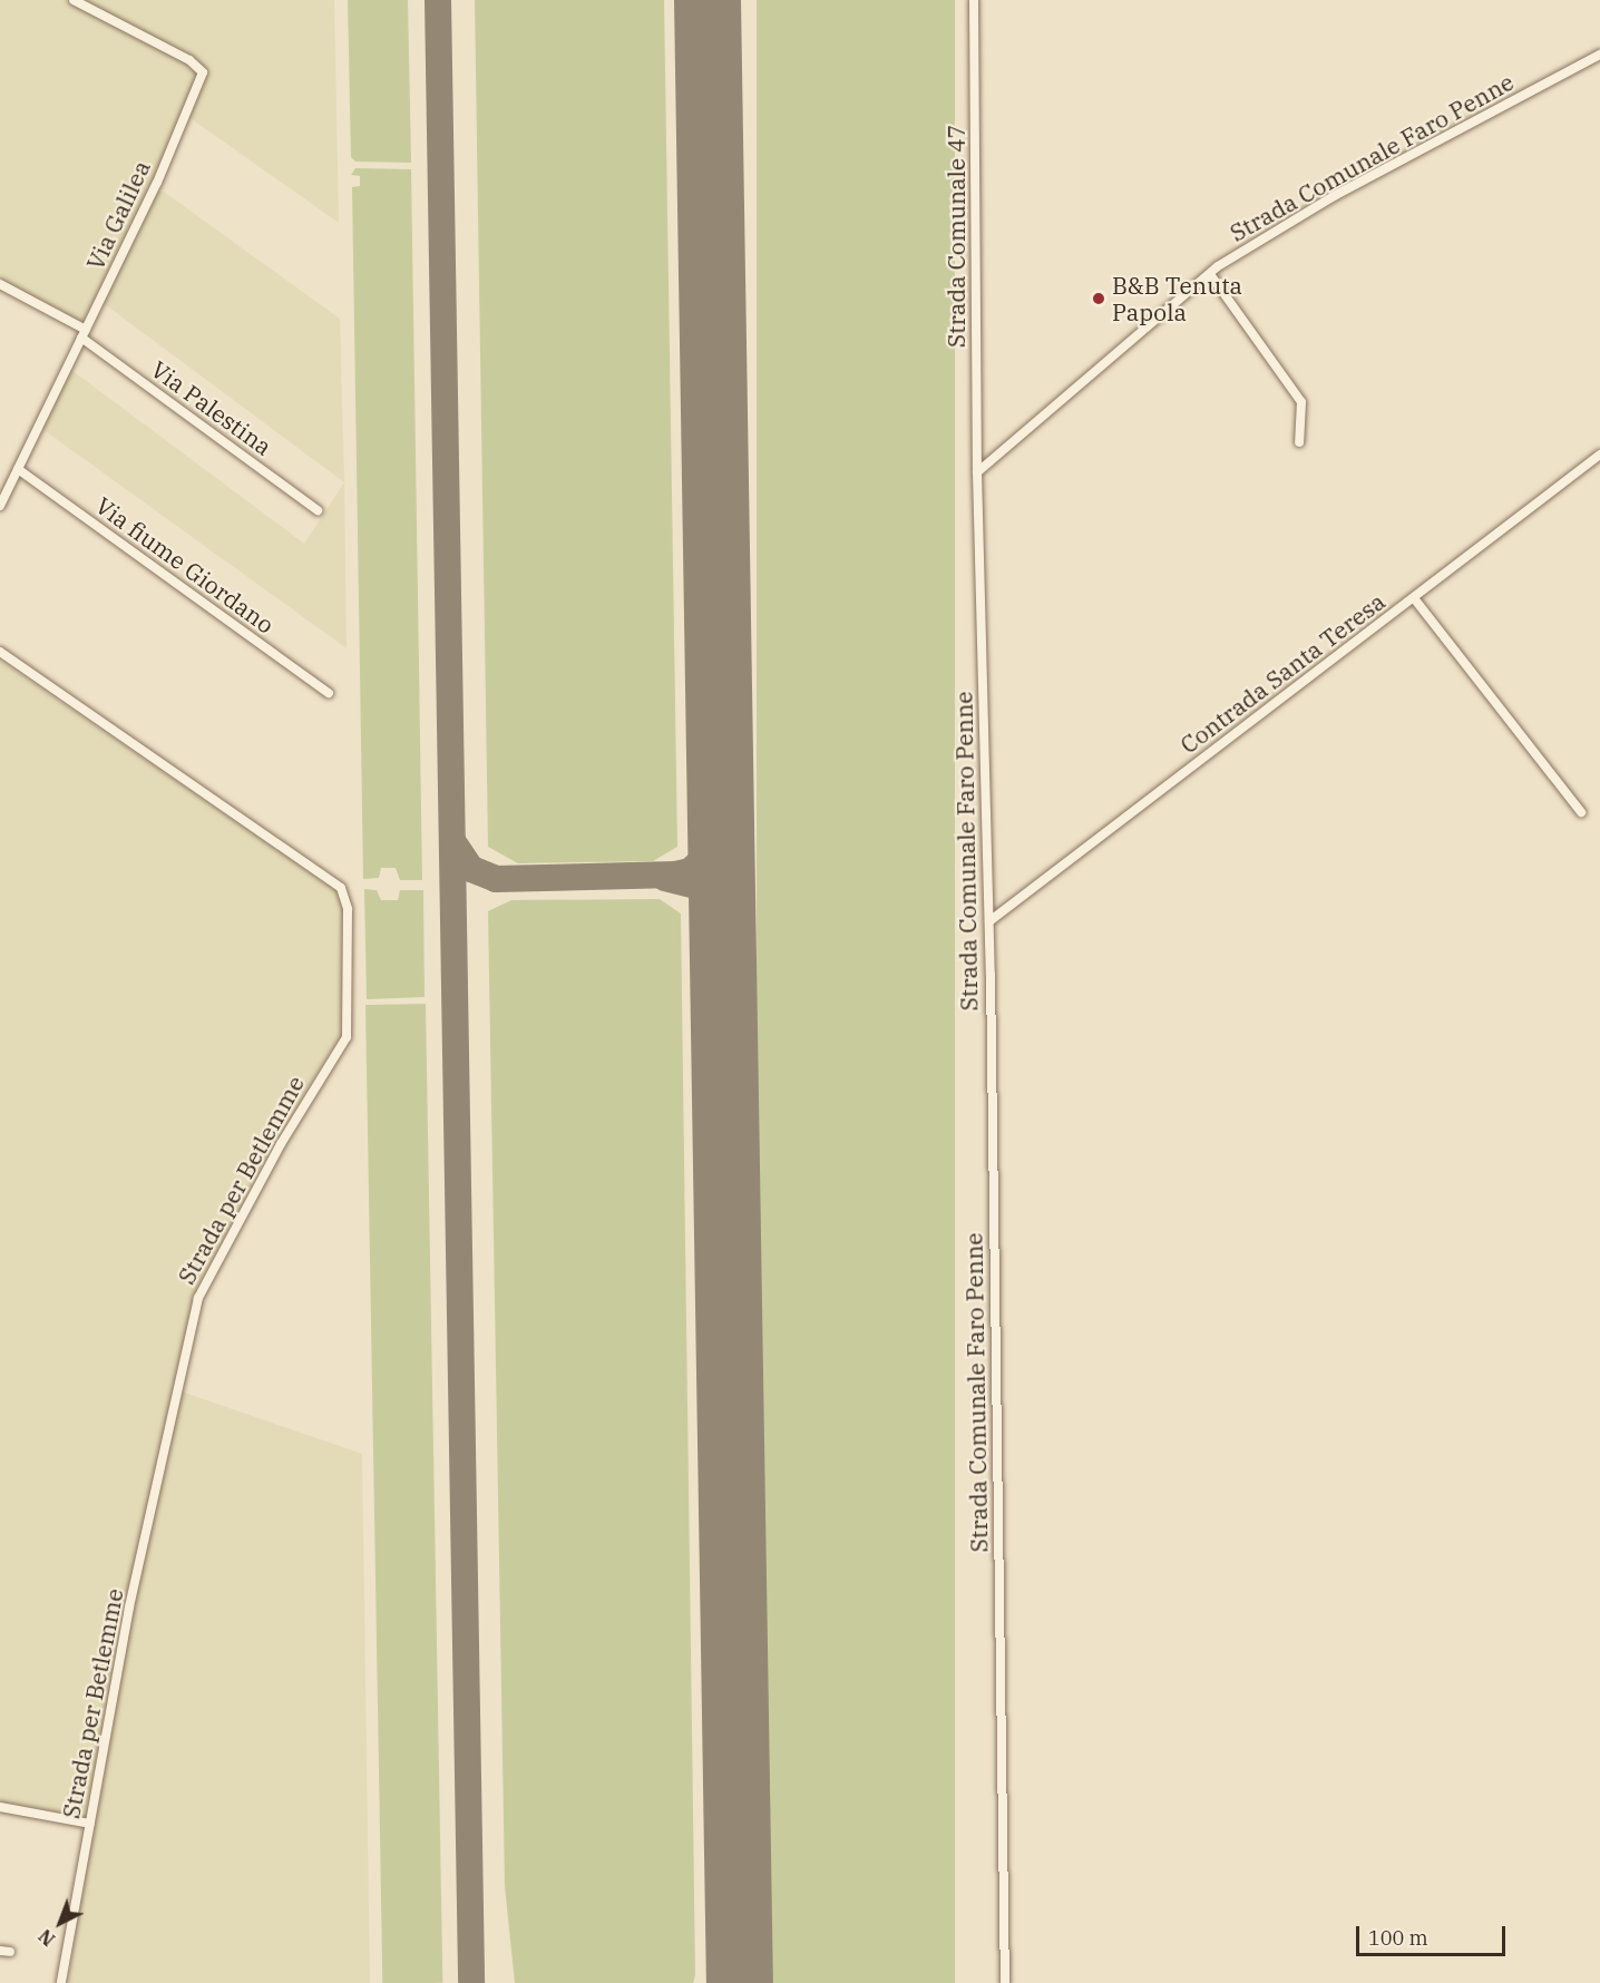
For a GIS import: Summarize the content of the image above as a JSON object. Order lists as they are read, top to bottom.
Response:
{
  "streets": {
    "street": [
      "Strada Comunale Faro Penne",
      "Via Galilea",
      "Strada Comunale 47",
      "Via Palestina",
      "Via fiume Giordano",
      "Contrada Santa Teresa",
      "Strada per Betlemme"
    ]
  },
  "crossings": [
    ["Strada Comunale Faro Penne", "Strada Comunale 47"],
    ["Strada Comunale Faro Penne", "Contrada Santa Teresa"],
    ["Via Galilea", "Via Palestina"],
    ["Via Galilea", "Via fiume Giordano"]
  ],
  "places": ["B&B Tenuta Papola"],
  "scale_bar": "100 m",
  "north": "bottom left"
}
